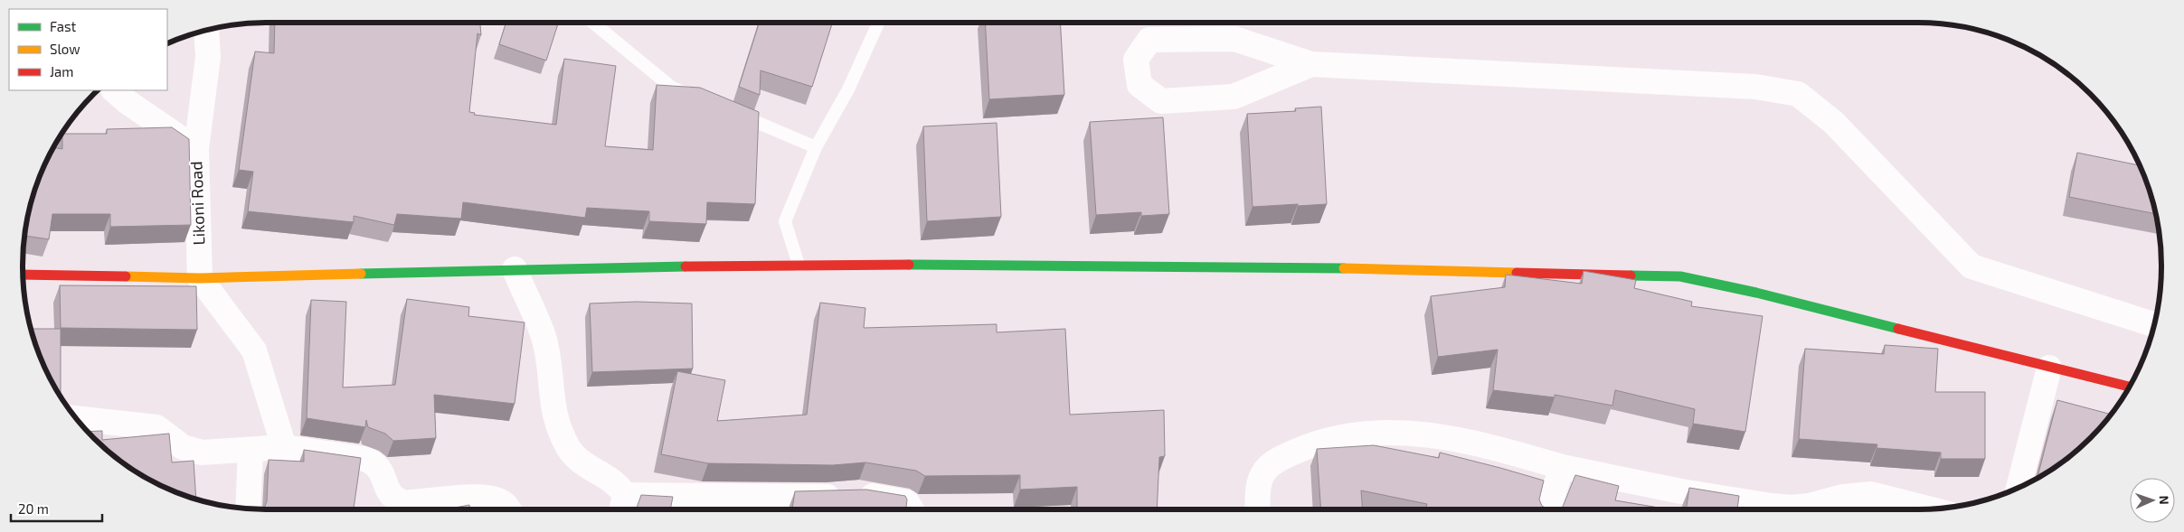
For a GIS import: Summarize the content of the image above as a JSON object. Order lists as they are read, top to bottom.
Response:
{
  "streets": {
    "street": ["Likoni Road"]
  },
  "legend": ["Fast", "Slow", "Jam"],
  "scale_bar": "20 m",
  "north": "right"
}
